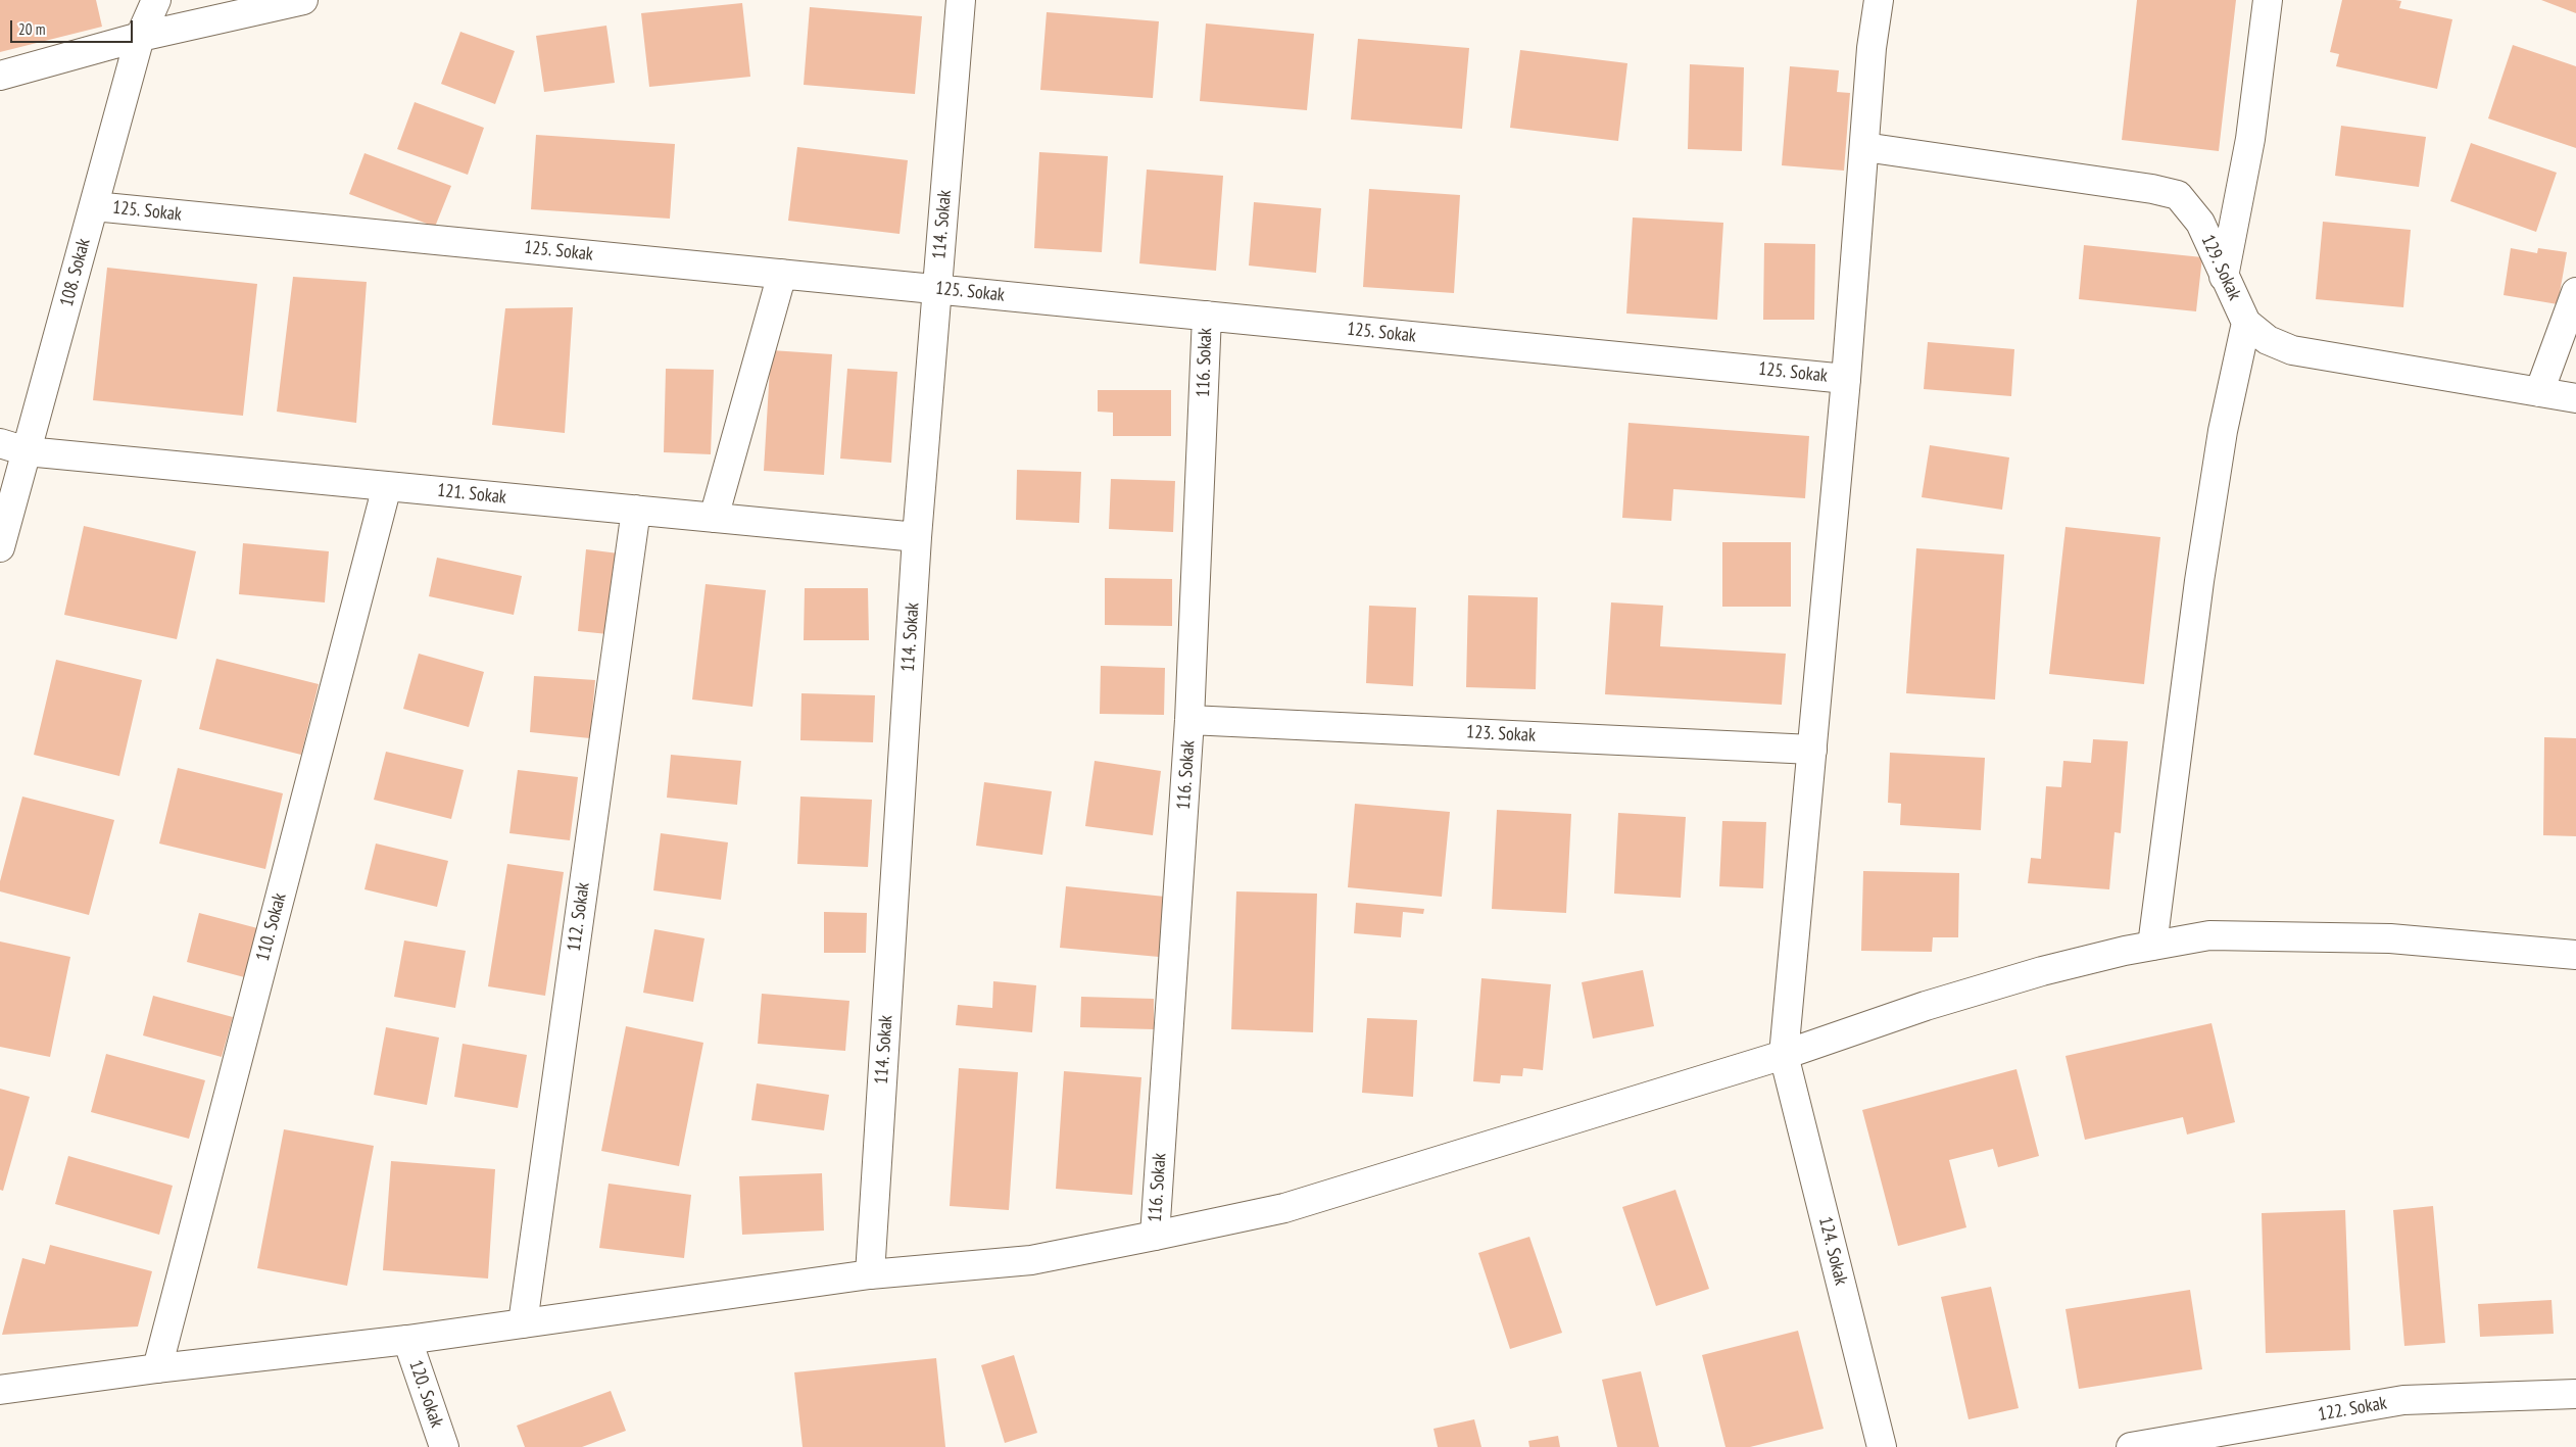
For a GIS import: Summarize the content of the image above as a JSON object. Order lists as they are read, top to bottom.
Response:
{
  "streets": {
    "street": [
      "125. Sokak",
      "114. Sokak",
      "129. Sokak",
      "108. Sokak",
      "116. Sokak",
      "121. Sokak",
      "123. Sokak",
      "112. Sokak",
      "110. Sokak",
      "124. Sokak",
      "120. Sokak",
      "122. Sokak"
    ]
  },
  "crossings": [
    ["125. Sokak", "114. Sokak"],
    ["125. Sokak", "108. Sokak"],
    ["125. Sokak", "116. Sokak"],
    ["125. Sokak", "124. Sokak"],
    ["114. Sokak", "121. Sokak"],
    ["129. Sokak", "124. Sokak"],
    ["108. Sokak", "121. Sokak"],
    ["116. Sokak", "123. Sokak"],
    ["121. Sokak", "112. Sokak"],
    ["121. Sokak", "110. Sokak"],
    ["123. Sokak", "124. Sokak"]
  ],
  "scale_bar": "20 m"
}
